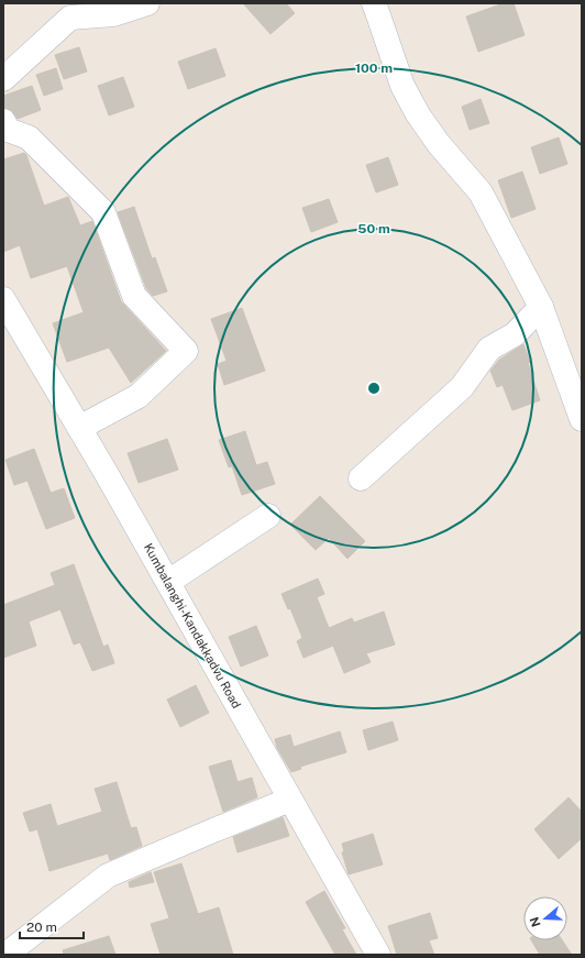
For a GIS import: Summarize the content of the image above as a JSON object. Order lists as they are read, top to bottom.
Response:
{
  "streets": {
    "street": ["Kumbalanghi-Kandakkadvu Road"]
  },
  "scale_bar": "20 m",
  "north": "left",
  "rings": ["100 m", "50 m"]
}
